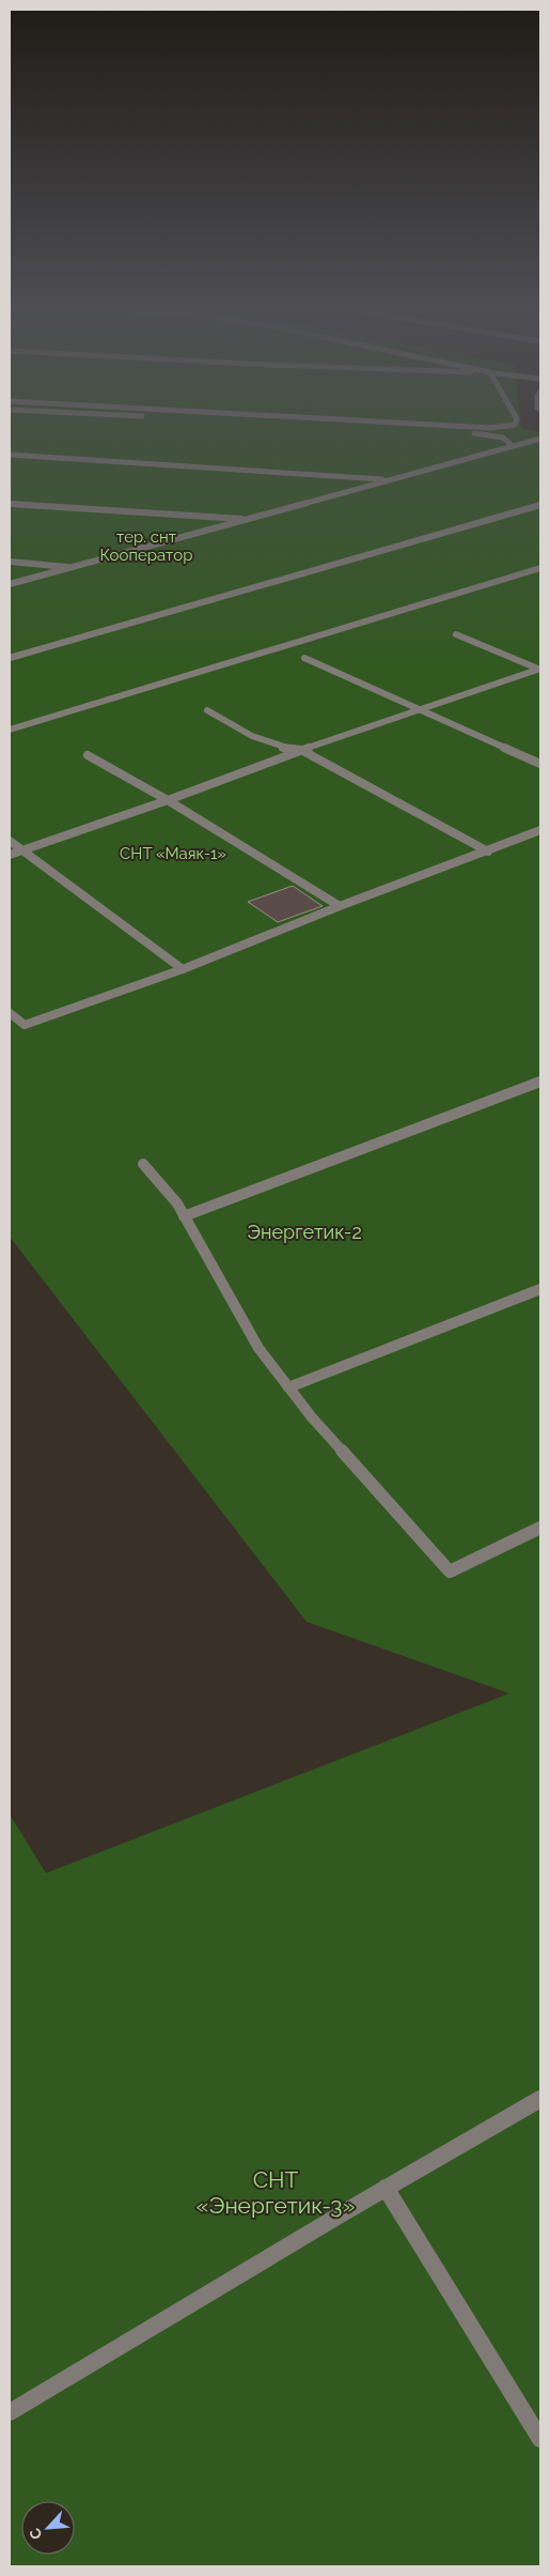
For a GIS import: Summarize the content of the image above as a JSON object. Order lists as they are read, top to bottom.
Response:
{
  "parks": [
    "тер. снт Кооператор",
    "СНТ «Маяк-1»",
    "Энергетик-2",
    "СНТ «Энергетик-3»"
  ],
  "north": "bottom left"
}
